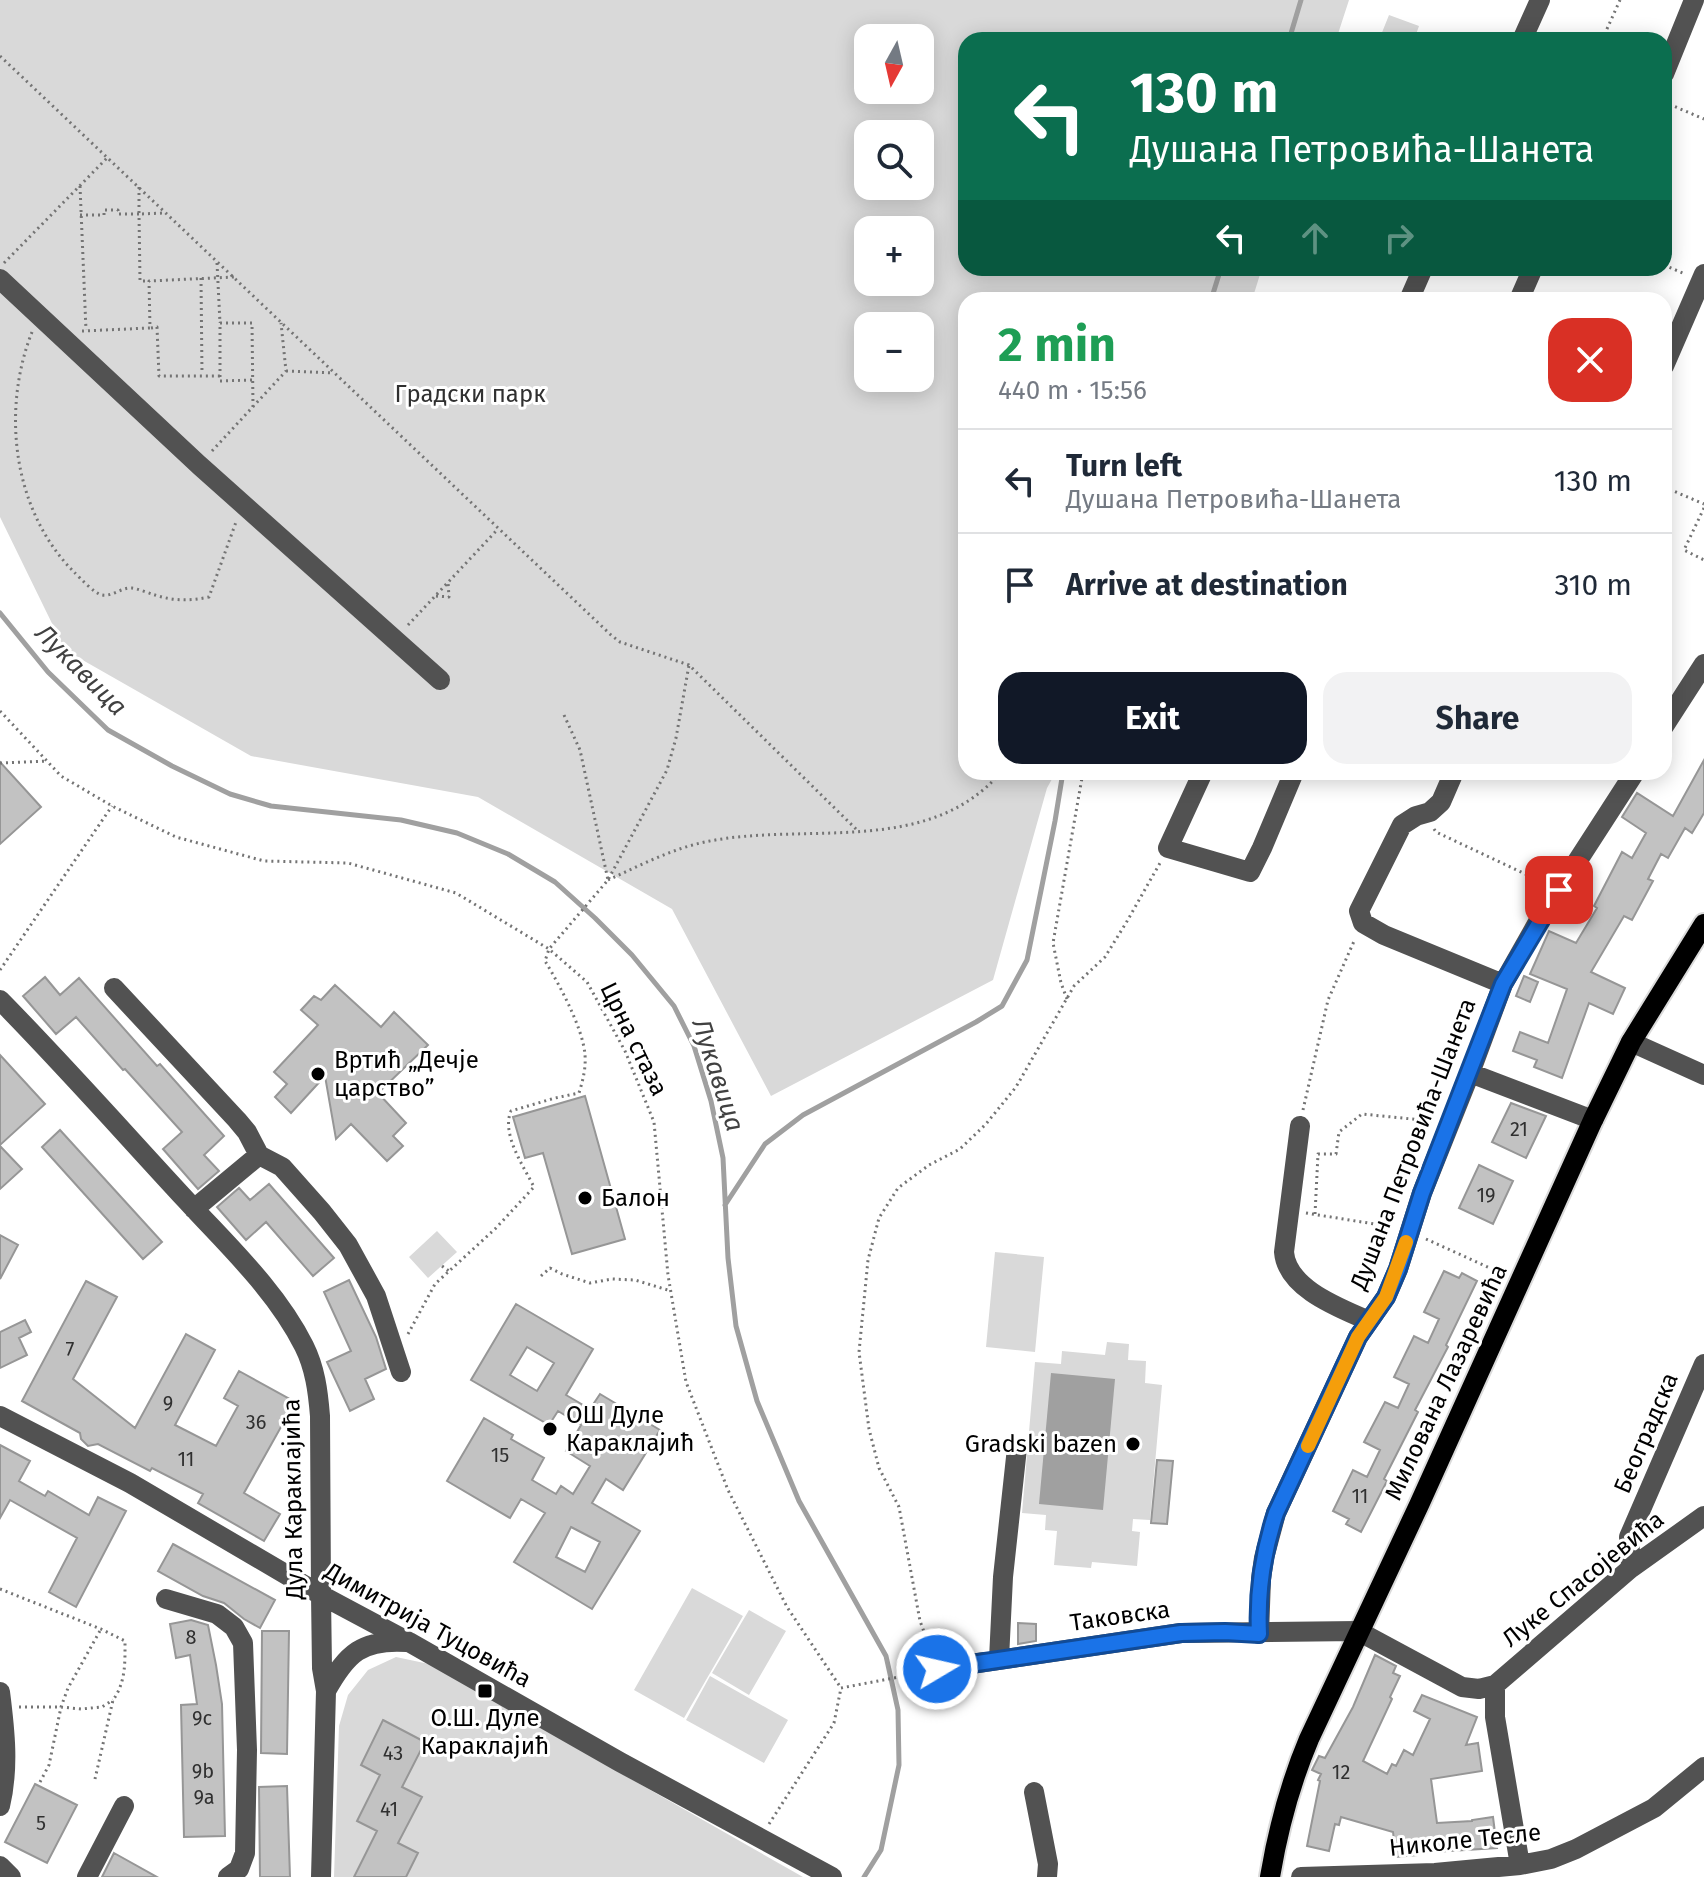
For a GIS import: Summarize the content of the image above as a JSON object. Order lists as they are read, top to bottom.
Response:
{
  "streets": {
    "main road": ["Милована Лазаревића"],
    "street": [
      "Душана Петровића-Шанета",
      "Београдска",
      "Дула Караклајића",
      "Луке Спасојевића",
      "Таковска",
      "Димитрија Туцовића",
      "Николе Тесле"
    ],
    "path": ["Црна стаза"]
  },
  "crossings": [
    ["Душана Петровића-Шанета", "Таковска"],
    ["Милована Лазаревића", "Таковска"],
    ["Београдска", "Луке Спасојевића"],
    ["Дула Караклајића", "Димитрија Туцовића"]
  ],
  "water": ["Лукавица"],
  "parks": ["Градски парк"],
  "places": {
    "other": [
      "Вртић „Дечје царство”",
      "Балон",
      "ОШ Дуле Караклајић",
      "Gradski bazen"
    ],
    "transit": ["О.Ш. Дуле Караклајић"]
  },
  "house_numbers": [
    "21",
    "19",
    "7",
    "9",
    "36",
    "15",
    "11",
    "11",
    "8",
    "9c",
    "43",
    "9b",
    "12",
    "9a",
    "41",
    "5"
  ],
  "north": "bottom",
  "page": {
    "map_buttons": ["+", "−"],
    "turn": ["130 m", "Душана Петровића-Шанета"],
    "heading": ["2 min", "440 m · 15:56"],
    "list": [
      {
        "name": "Turn left",
        "note": "Душана Петровића-Шанета",
        "value": "130 m"
      },
      {
        "name": "Arrive at destination",
        "value": "310 m"
      }
    ],
    "buttons": ["Exit", "Share"]
  }
}
